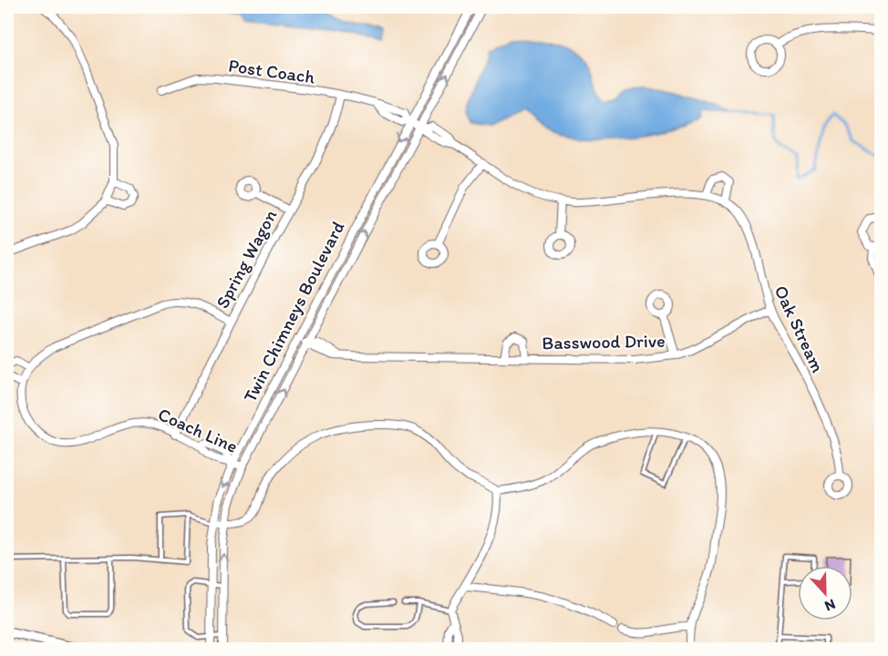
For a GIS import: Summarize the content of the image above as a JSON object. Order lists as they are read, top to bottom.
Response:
{
  "streets": {
    "street": [
      "Post Coach",
      "Spring Wagon",
      "Twin Chimneys Boulevard",
      "Oak Stream",
      "Basswood Drive",
      "Coach Line"
    ]
  },
  "crossings": [
    ["Post Coach", "Spring Wagon"],
    ["Post Coach", "Twin Chimneys Boulevard"],
    ["Spring Wagon", "Coach Line"],
    ["Twin Chimneys Boulevard", "Basswood Drive"],
    ["Twin Chimneys Boulevard", "Coach Line"],
    ["Oak Stream", "Basswood Drive"]
  ],
  "north": "bottom"
}
